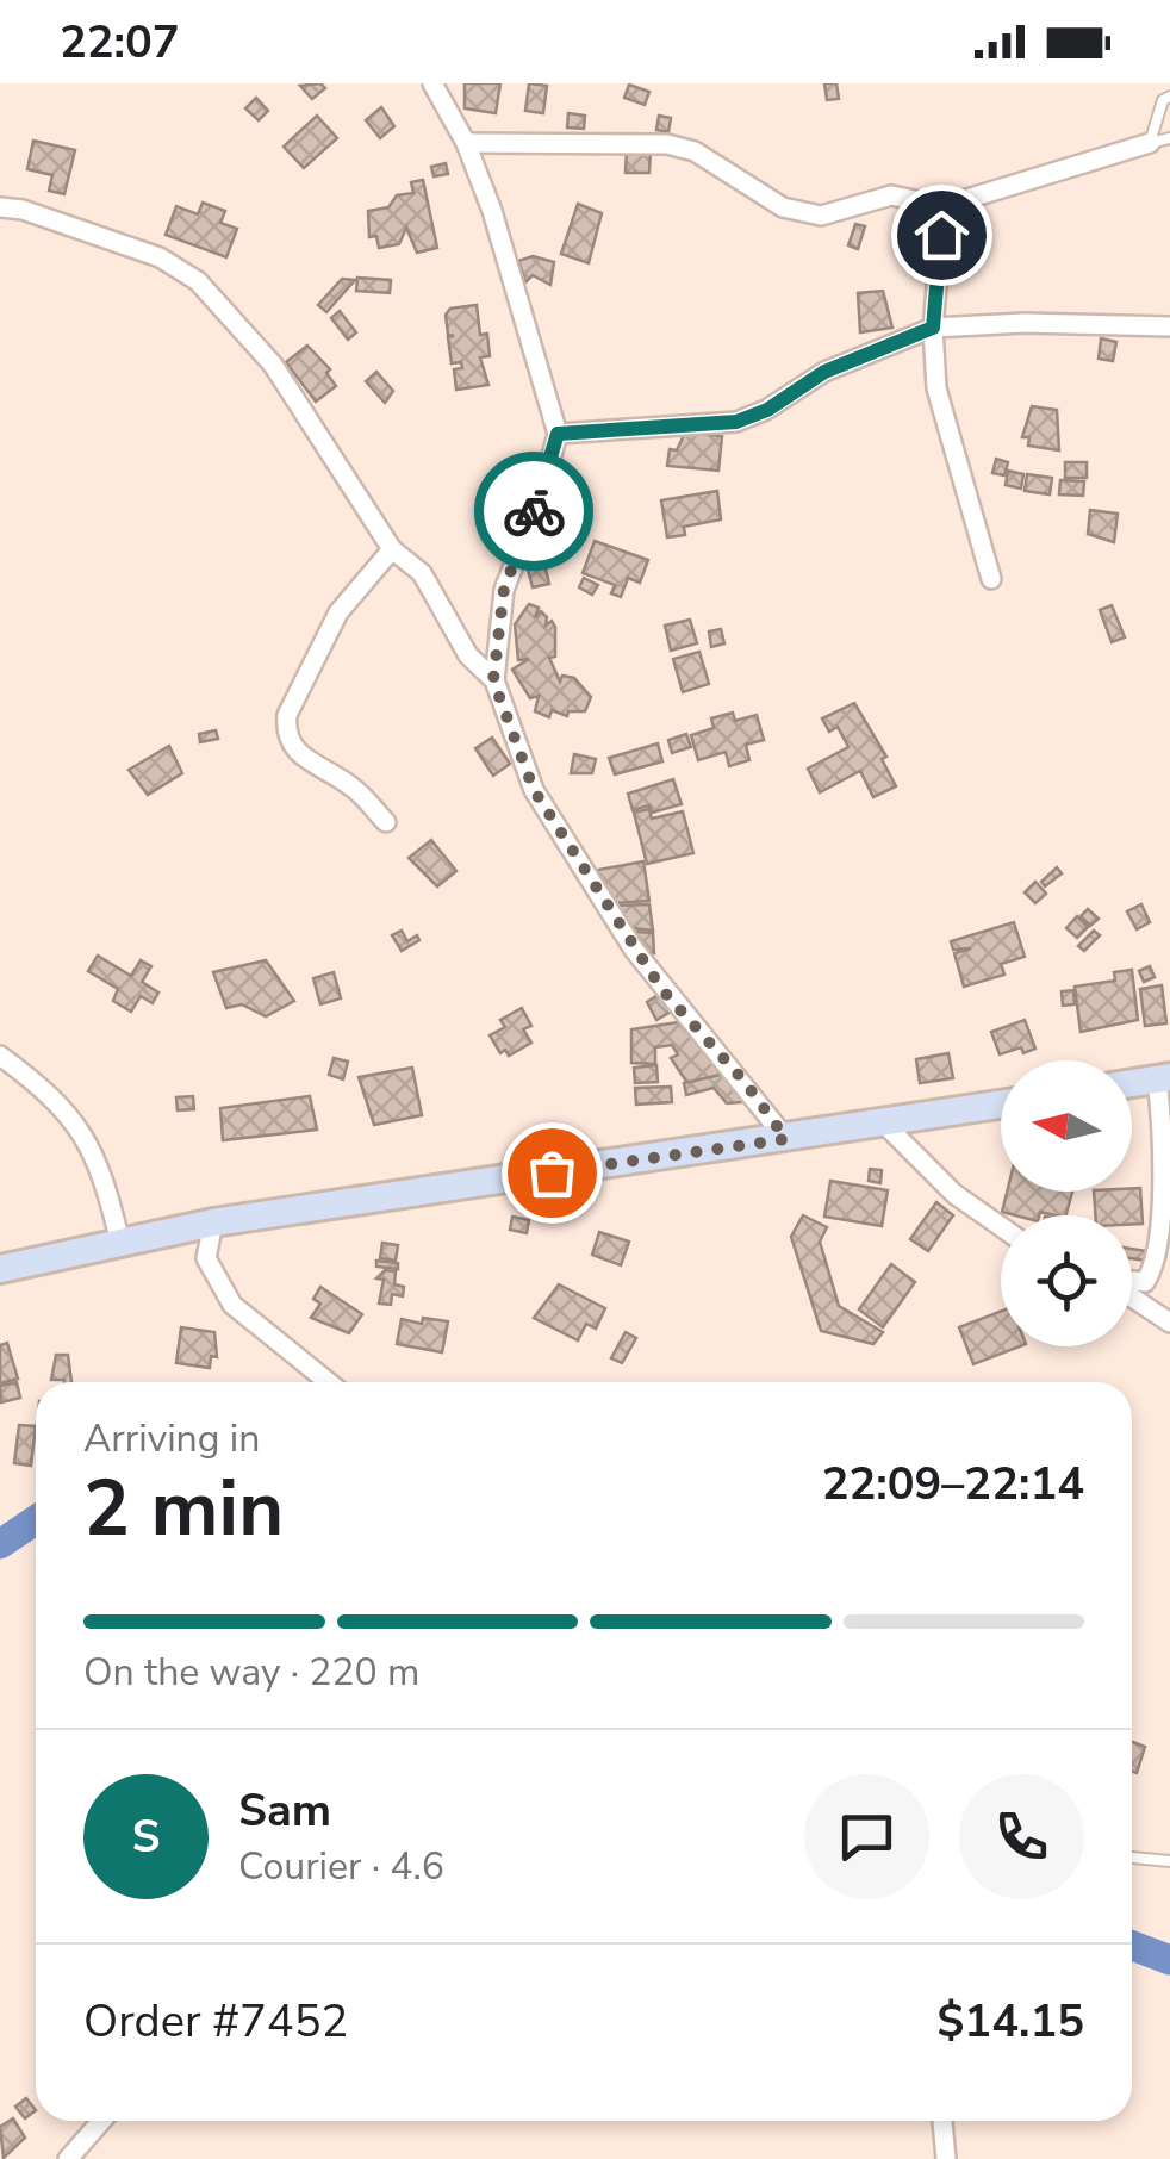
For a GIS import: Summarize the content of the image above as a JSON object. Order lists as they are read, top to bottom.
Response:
{
  "north": "left",
  "page": {
    "status": "22:07",
    "heading": ["2 min", "Arriving in", "22:09–22:14"],
    "panel": [
      "Sam",
      "Courier · 4.6",
      "Order #7452",
      "$14.15"
    ],
    "bar": "On the way · 220 m",
    "round": "S"
  }
}
